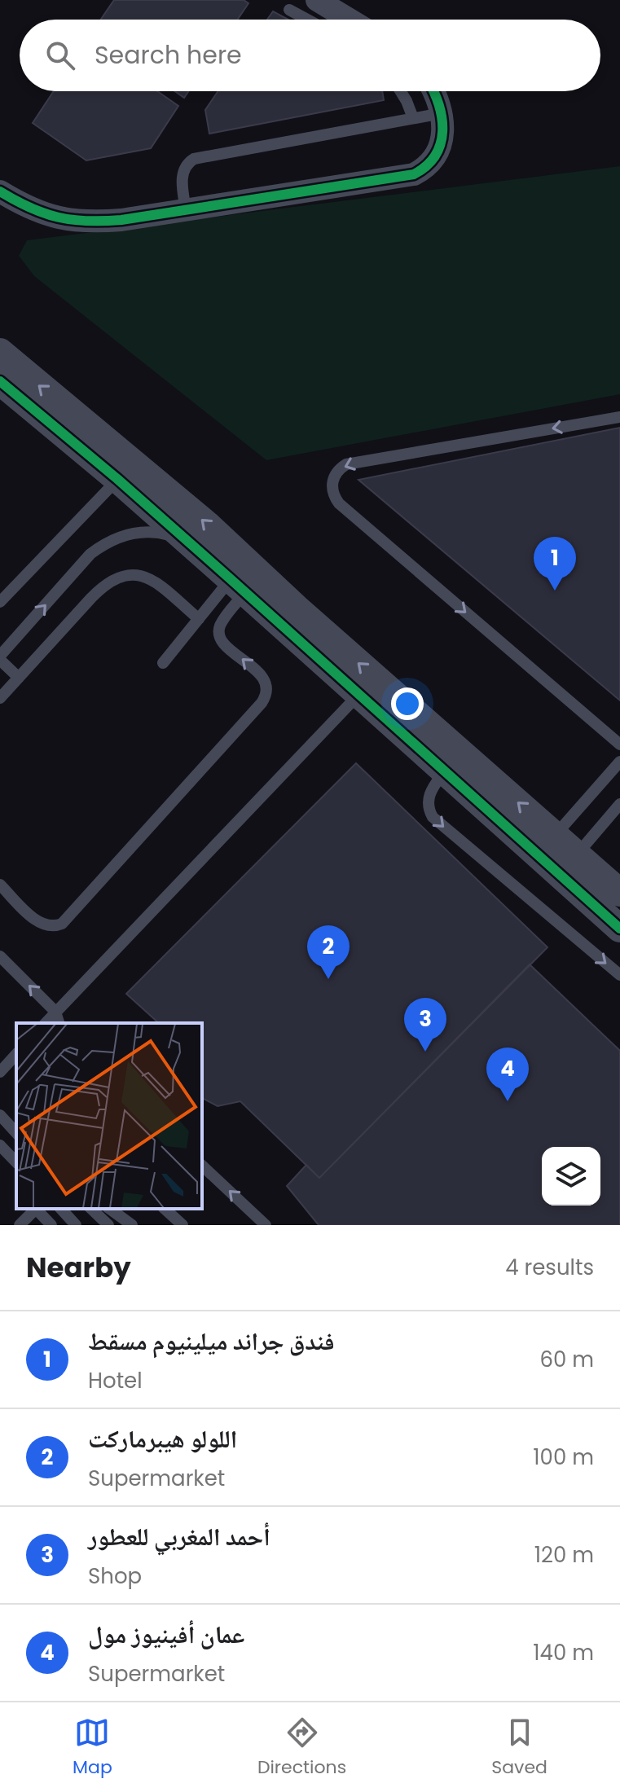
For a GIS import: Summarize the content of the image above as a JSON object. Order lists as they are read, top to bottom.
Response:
{
  "page": {
    "search": "Search here",
    "pins": [
      "1",
      "2",
      "3",
      "4"
    ],
    "heading": ["Nearby", "4 results"],
    "list": [
      {
        "mark": "1",
        "name": "فندق جراند ميلينيوم مسقط",
        "note": "Hotel",
        "value": "60 m"
      },
      {
        "mark": "2",
        "name": "اللولو هيبرماركت",
        "note": "Supermarket",
        "value": "100 m"
      },
      {
        "mark": "3",
        "name": "أحمد المغربي للعطور",
        "note": "Shop",
        "value": "120 m"
      },
      {
        "mark": "4",
        "name": "عمان أفينيوز مول",
        "note": "Supermarket",
        "value": "140 m"
      }
    ],
    "nav": ["Map", "Directions", "Saved"]
  }
}
